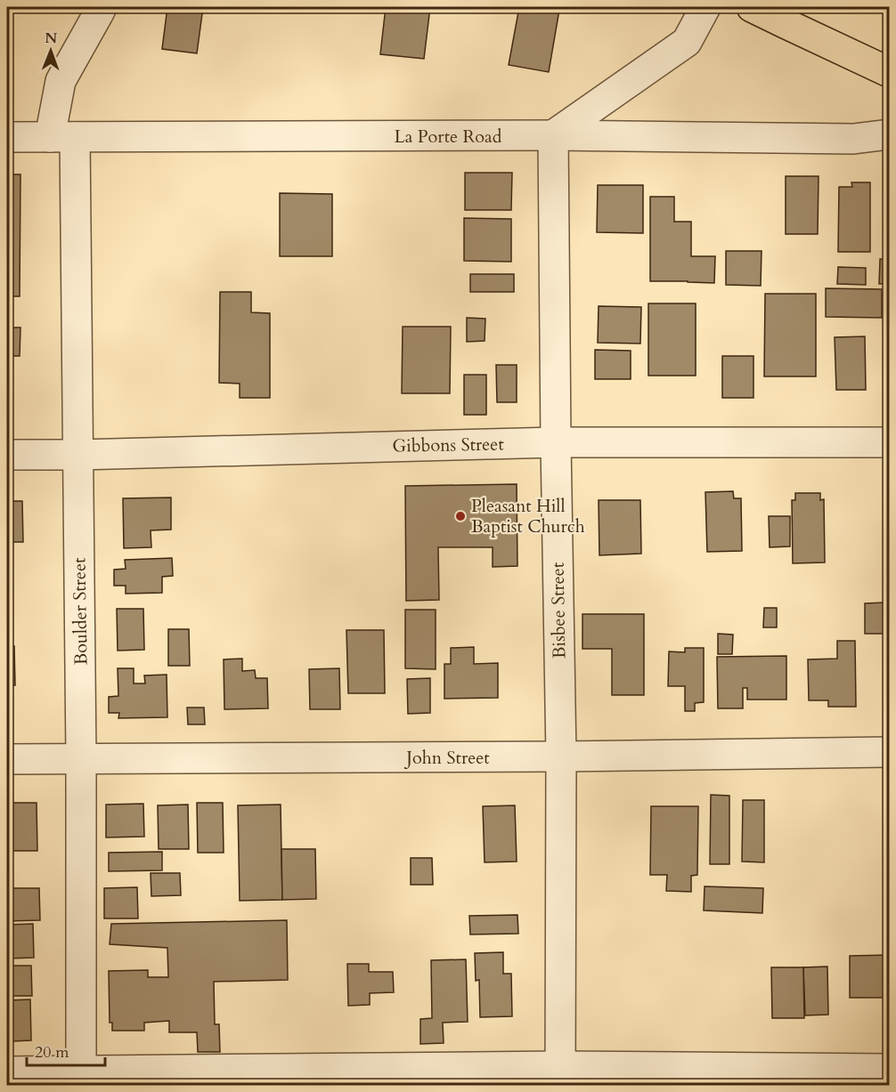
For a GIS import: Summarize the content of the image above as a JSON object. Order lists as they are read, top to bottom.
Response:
{
  "streets": {
    "street": [
      "La Porte Road",
      "Gibbons Street",
      "Bisbee Street",
      "Boulder Street",
      "John Street"
    ]
  },
  "crossings": [
    ["La Porte Road", "Bisbee Street"],
    ["La Porte Road", "Boulder Street"],
    ["Gibbons Street", "Bisbee Street"],
    ["Gibbons Street", "Boulder Street"],
    ["Bisbee Street", "John Street"],
    ["Boulder Street", "John Street"]
  ],
  "places": ["Pleasant Hill Baptist Church"],
  "scale_bar": "20 m",
  "north": "top"
}
